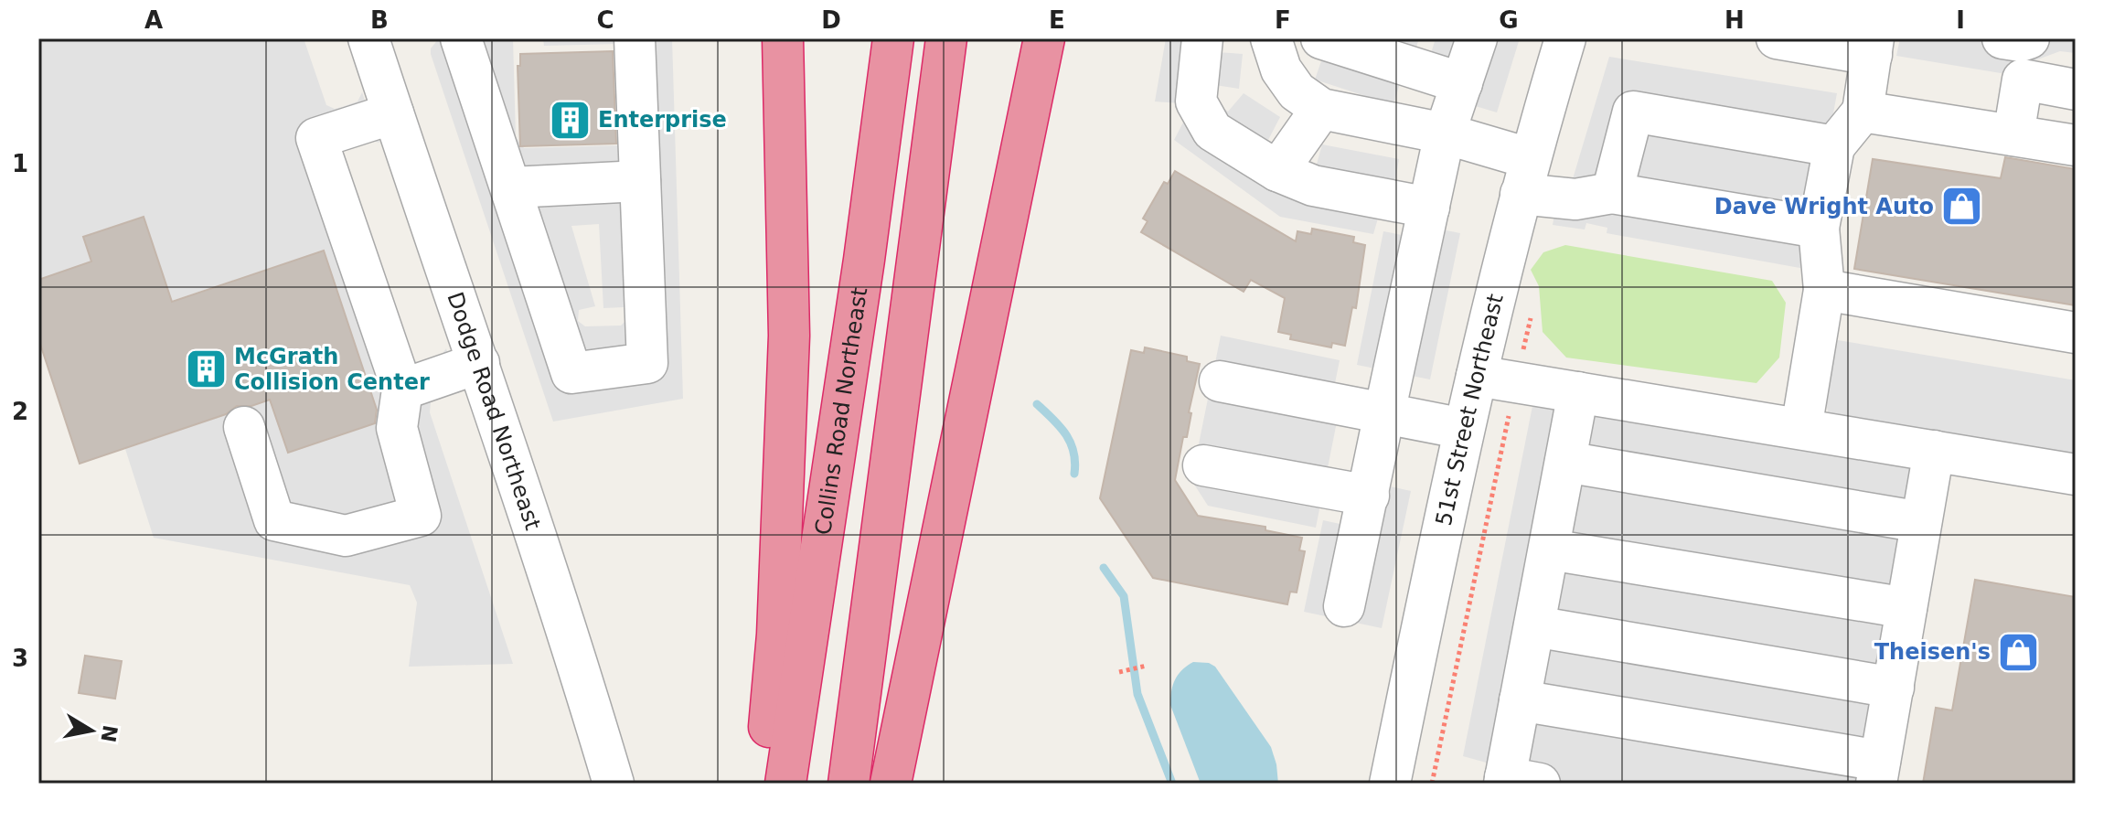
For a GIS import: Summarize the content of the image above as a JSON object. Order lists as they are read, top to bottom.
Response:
{
  "streets": {
    "highway": ["Collins Road Northeast"],
    "street": ["51st Street Northeast", "Dodge Road Northeast"]
  },
  "places": {
    "building": ["Enterprise", "McGrath Collision Center"],
    "shop": ["Dave Wright Auto", "Theisen's"]
  },
  "north": "right",
  "grid": {
    "columns": [
      "A",
      "B",
      "C",
      "D",
      "E",
      "F",
      "G",
      "H",
      "I"
    ],
    "rows": ["1", "2", "3"]
  }
}
